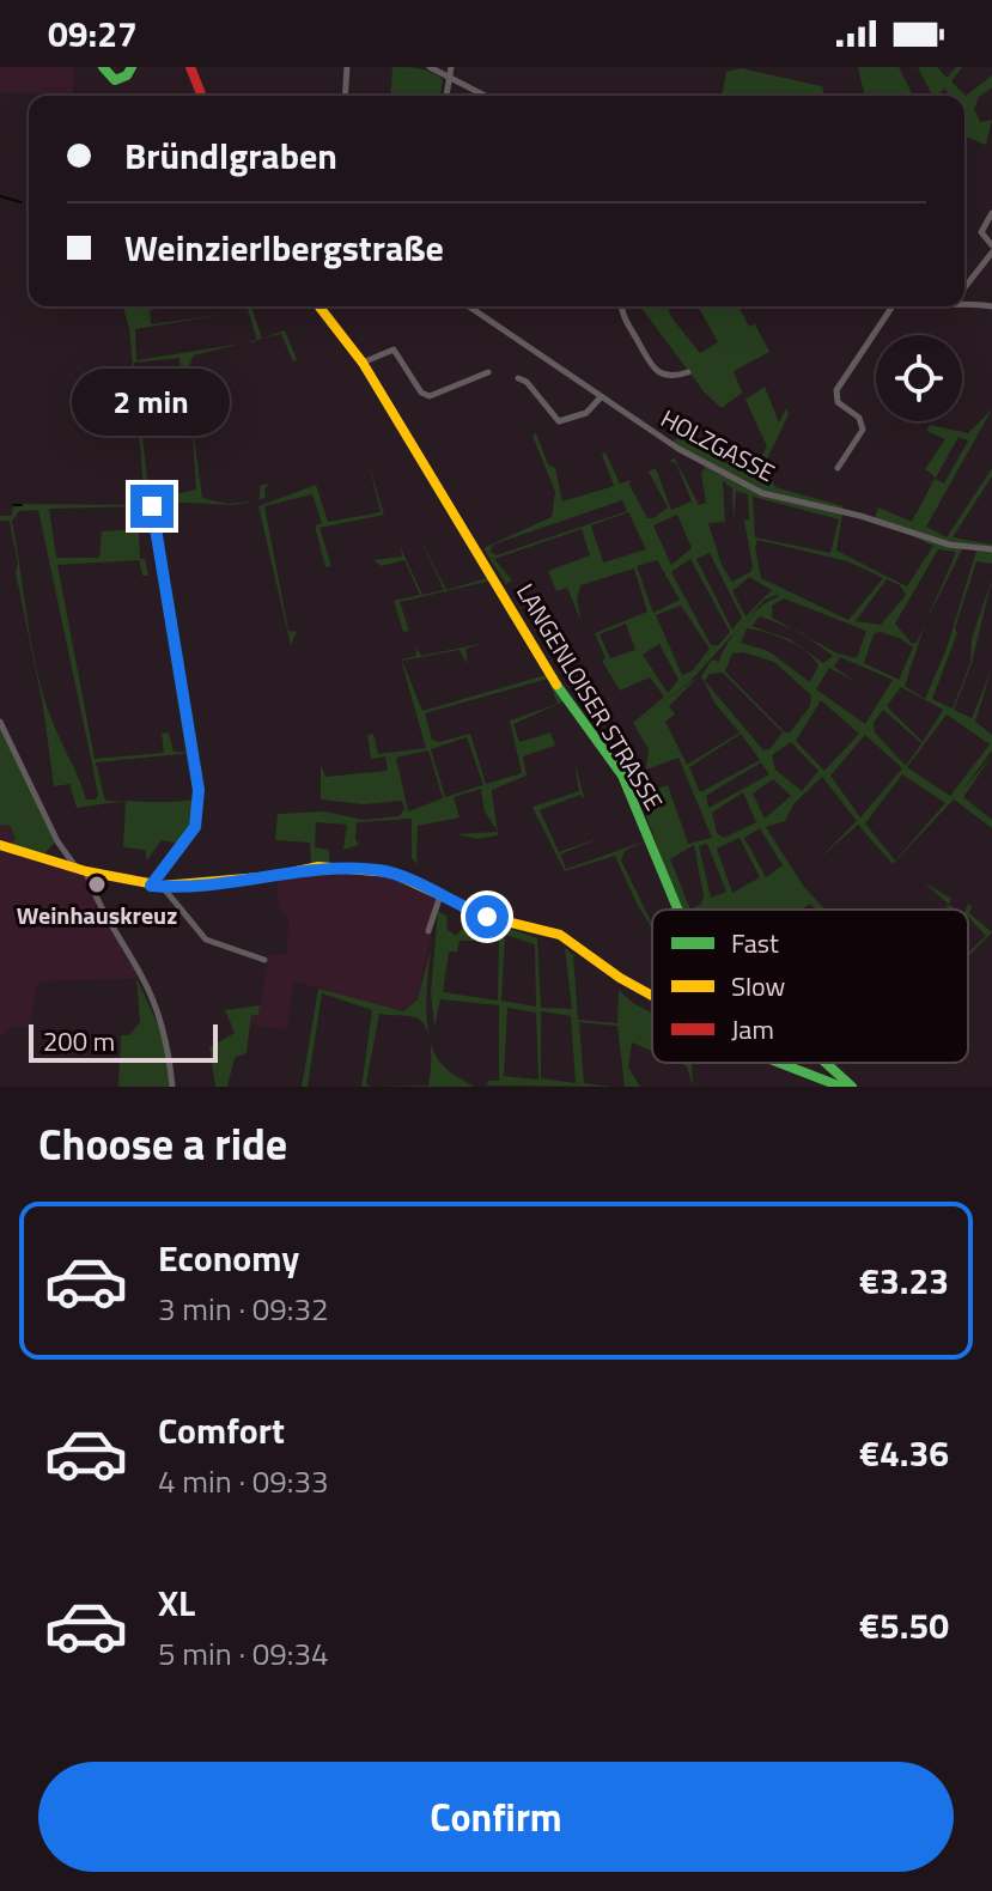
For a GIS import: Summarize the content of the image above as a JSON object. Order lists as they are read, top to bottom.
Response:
{
  "streets": {
    "street": ["HOLZGASSE", "LANGENLOISER STRASSE"]
  },
  "places": ["Weinhauskreuz"],
  "legend": ["Fast", "Slow", "Jam"],
  "scale_bar": "200 m",
  "page": {
    "status": "09:27",
    "banner": ["Bründlgraben", "Weinzierlbergstraße"],
    "bubble": "2 min",
    "scale": "200 m",
    "heading": "Choose a ride",
    "list": [
      {
        "name": "Economy",
        "note": "3 min · 09:32",
        "value": "€3.23"
      },
      {
        "name": "Comfort",
        "note": "4 min · 09:33",
        "value": "€4.36"
      },
      {
        "name": "XL",
        "note": "5 min · 09:34",
        "value": "€5.50"
      }
    ],
    "buttons": "Confirm"
  }
}
